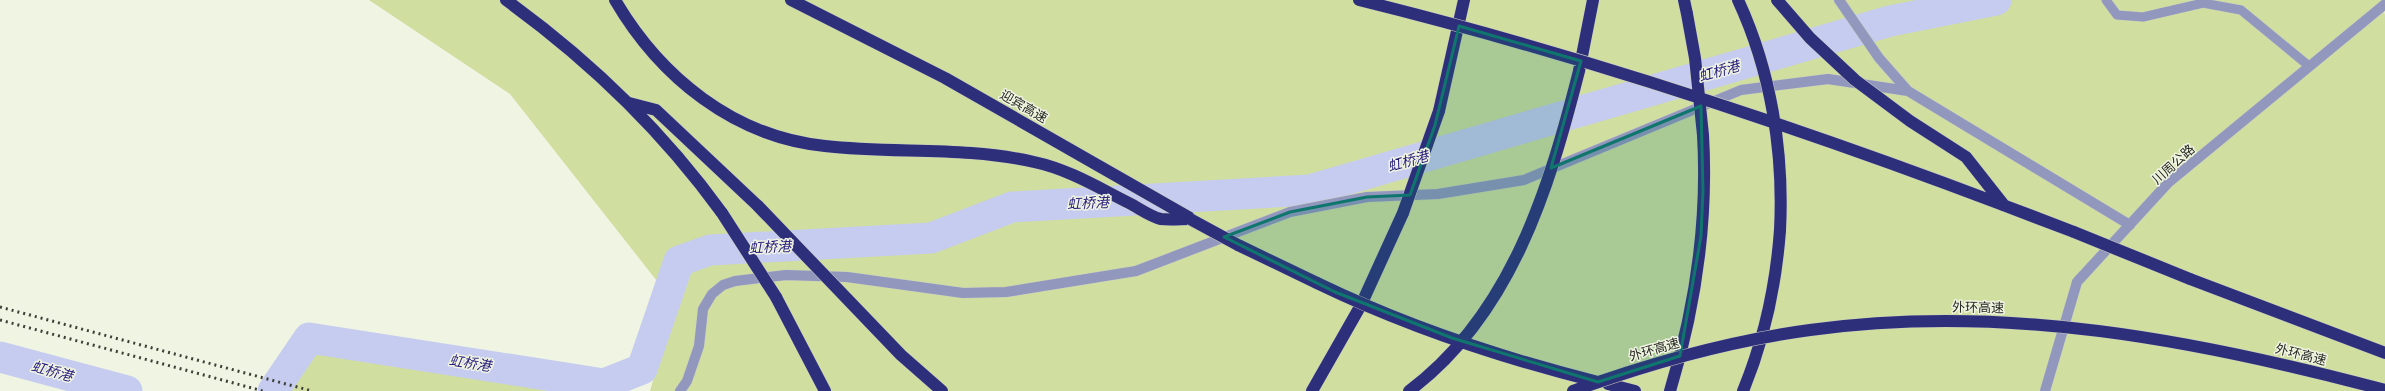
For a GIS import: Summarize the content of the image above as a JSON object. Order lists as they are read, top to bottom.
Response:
{
  "streets": {
    "highway": ["迎宾高速", "外环高速"],
    "street": ["川周公路"]
  },
  "water": ["虹桥港"]
}
